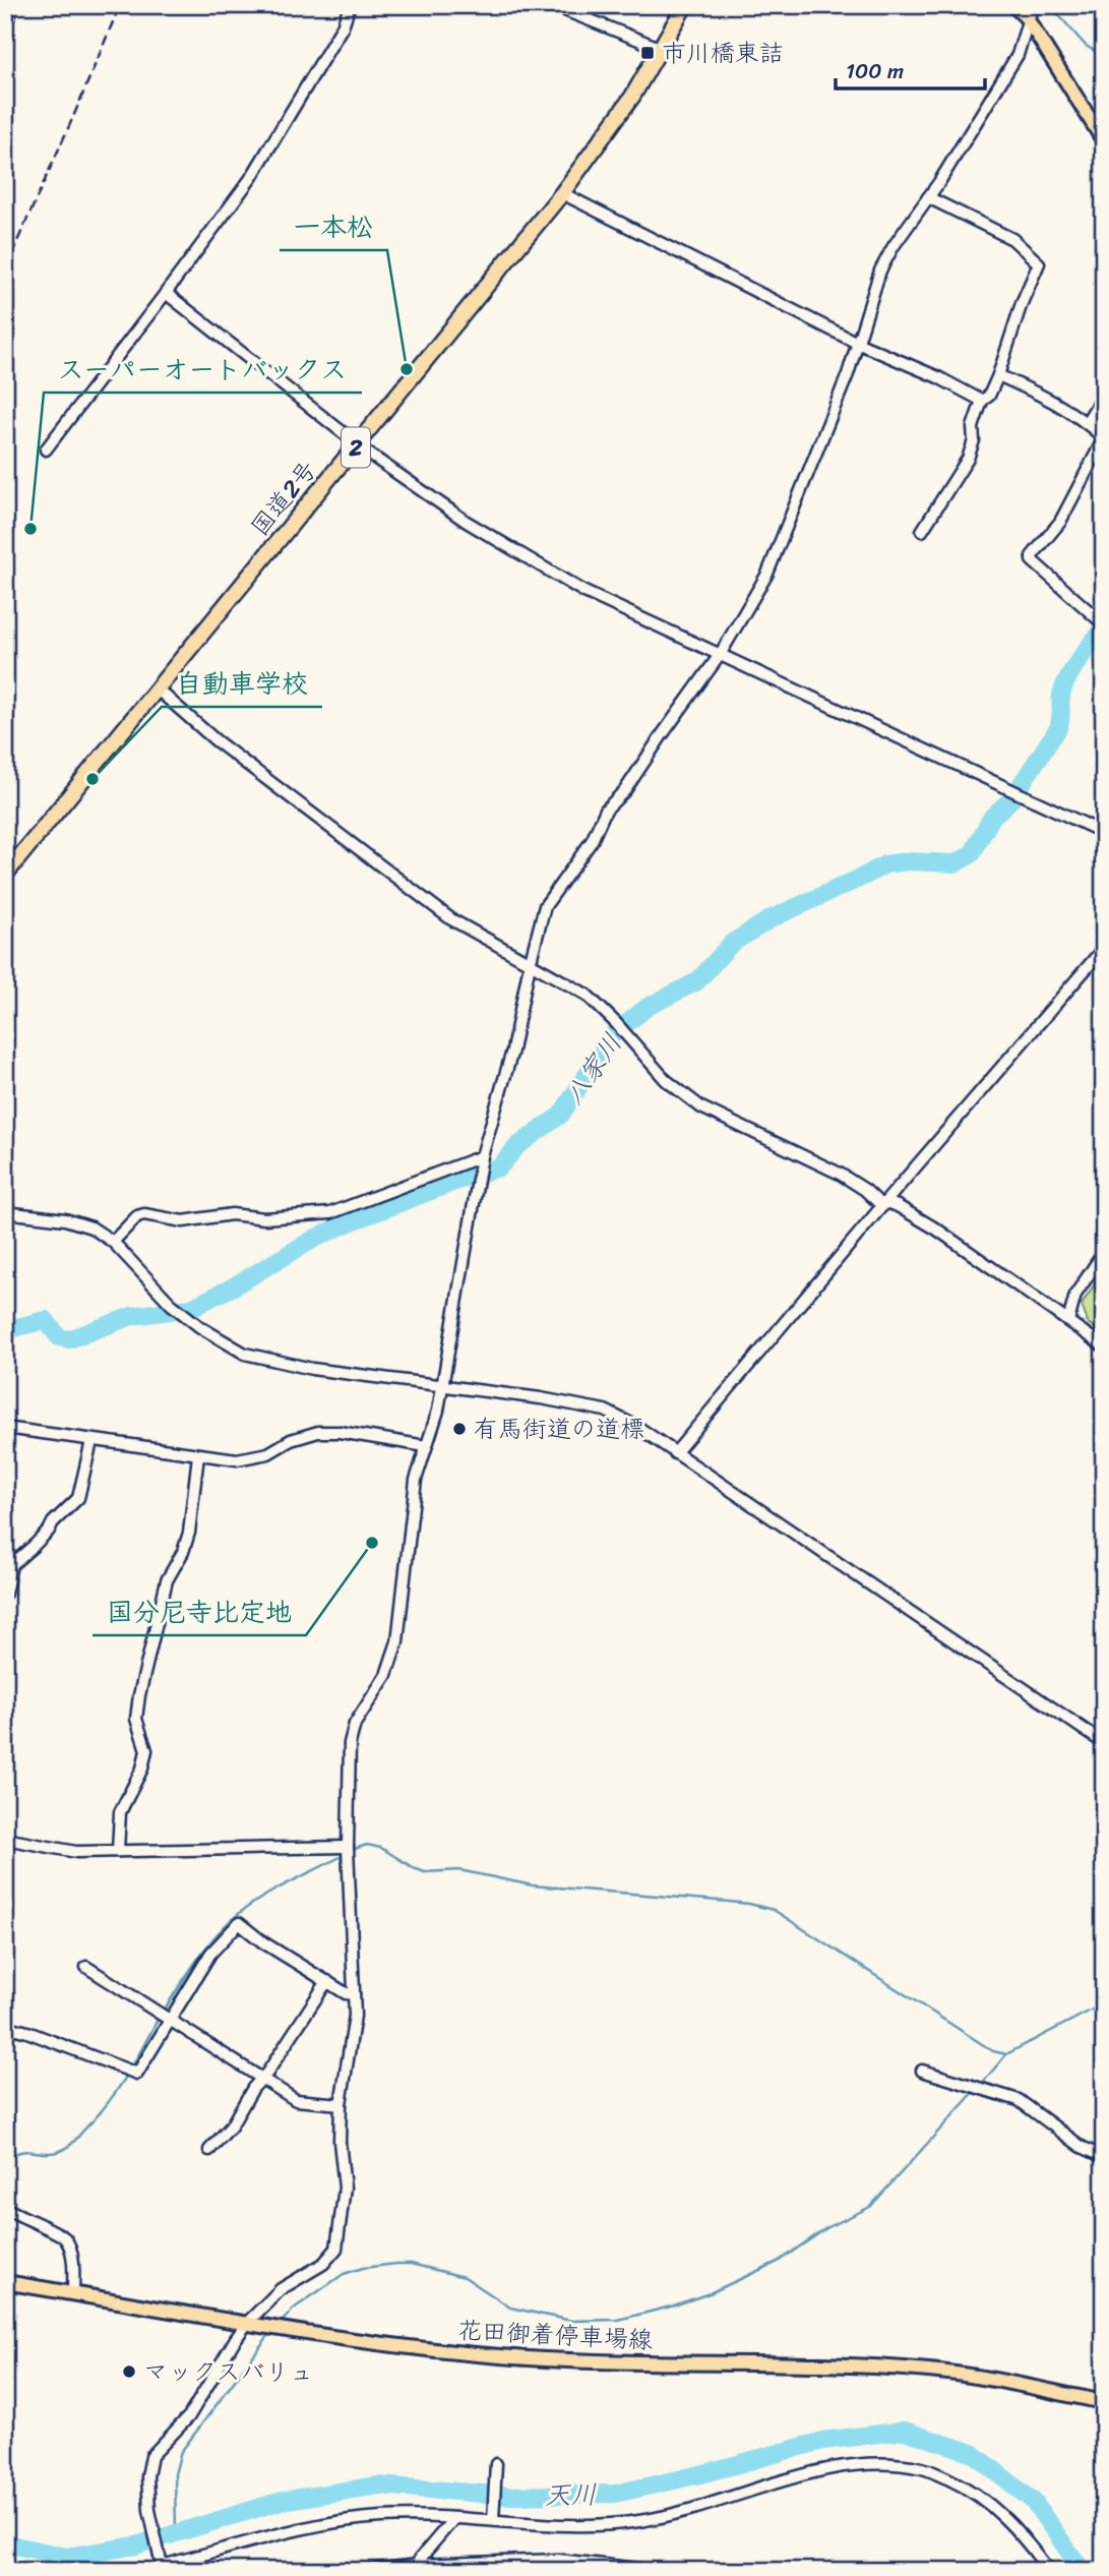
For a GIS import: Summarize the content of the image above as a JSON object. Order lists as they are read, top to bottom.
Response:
{
  "streets": {
    "highway": ["2", "国道2号"],
    "main road": ["花田御着停車場線"]
  },
  "water": ["八家川", "天川"],
  "places": {
    "transit": ["市川橋東詰"],
    "other": [
      "一本松",
      "スーパーオートバックス",
      "自動車学校",
      "有馬街道の道標",
      "国分尼寺比定地",
      "マックスバリュ"
    ]
  },
  "scale_bar": "100 m"
}
